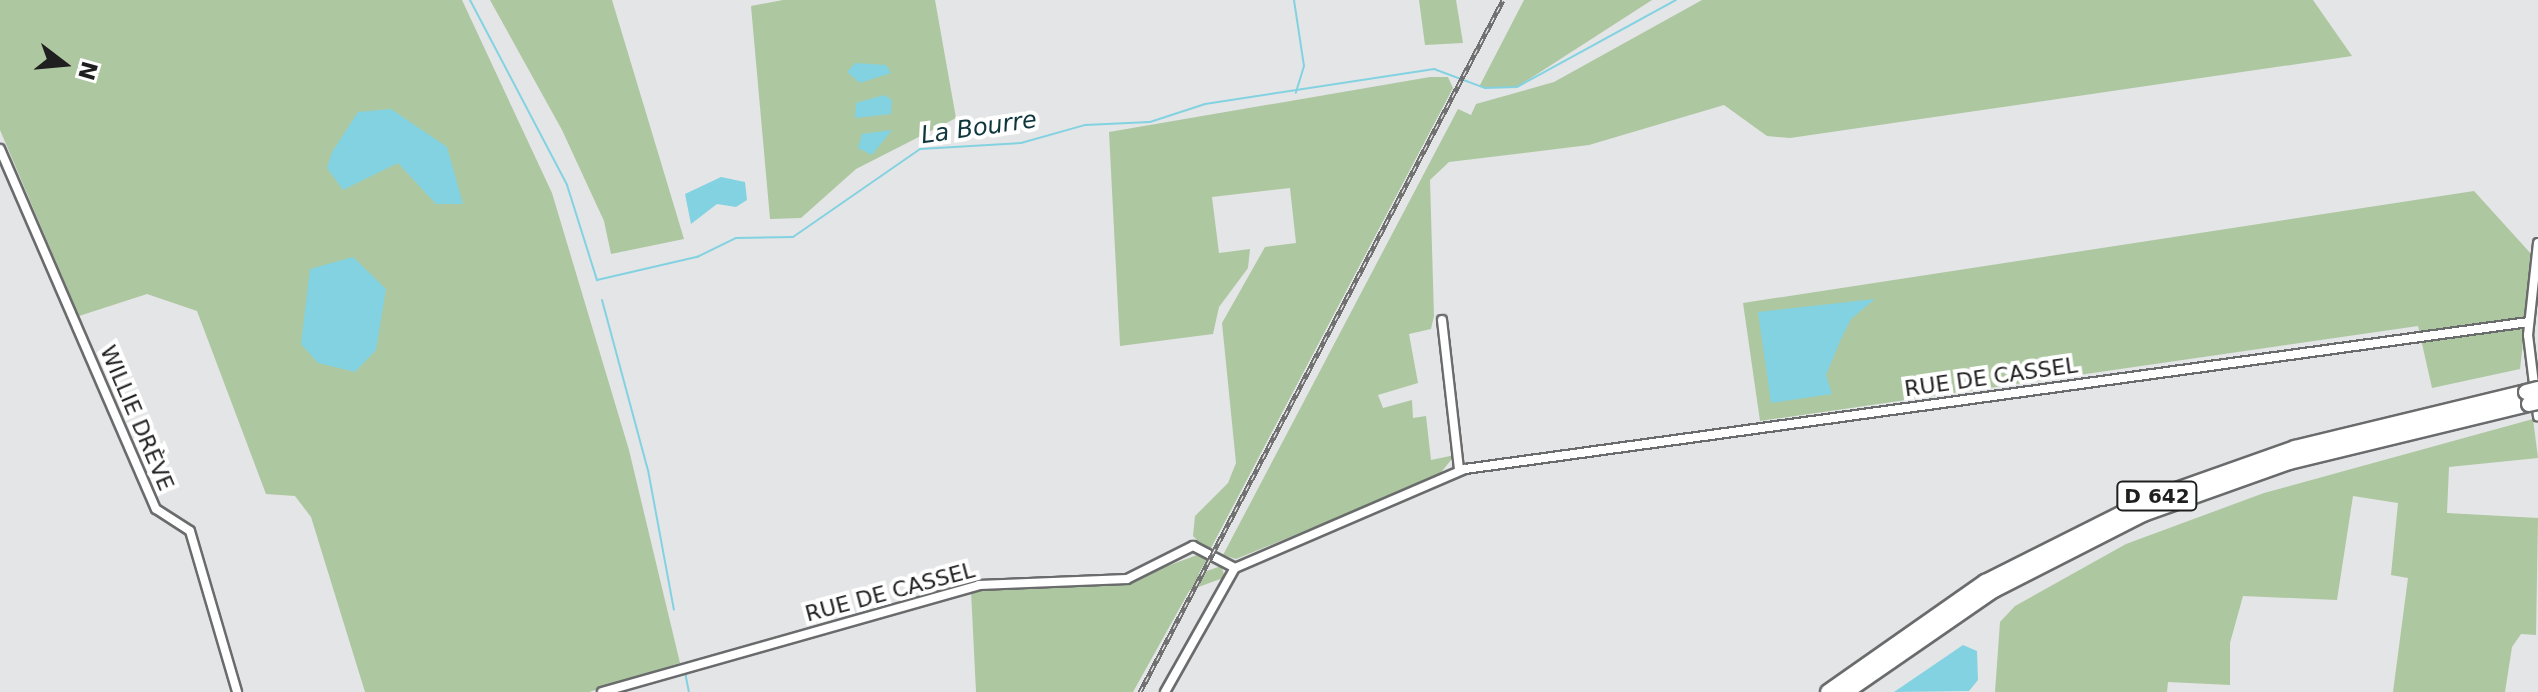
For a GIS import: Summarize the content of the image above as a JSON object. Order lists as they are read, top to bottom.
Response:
{
  "streets": {
    "highway": ["D 642"],
    "street": ["RUE DE CASSEL", "WILLIE DRÈVE"]
  },
  "water": ["La Bourre"],
  "north": "right"
}
